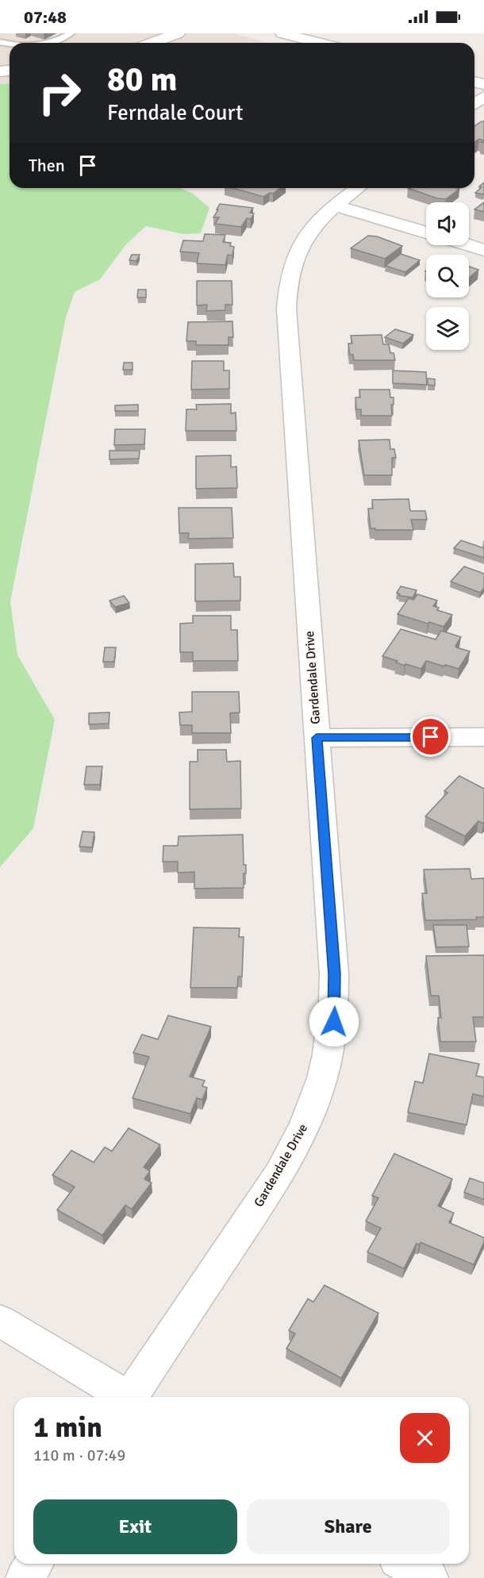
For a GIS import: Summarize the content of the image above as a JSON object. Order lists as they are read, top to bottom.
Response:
{
  "streets": {
    "street": ["Gardendale Drive"]
  },
  "page": {
    "status": "07:48",
    "turn": ["80 m", "Ferndale Court"],
    "then": "Then",
    "heading": ["1 min", "110 m · 07:49"],
    "buttons": ["Exit", "Share"]
  }
}
